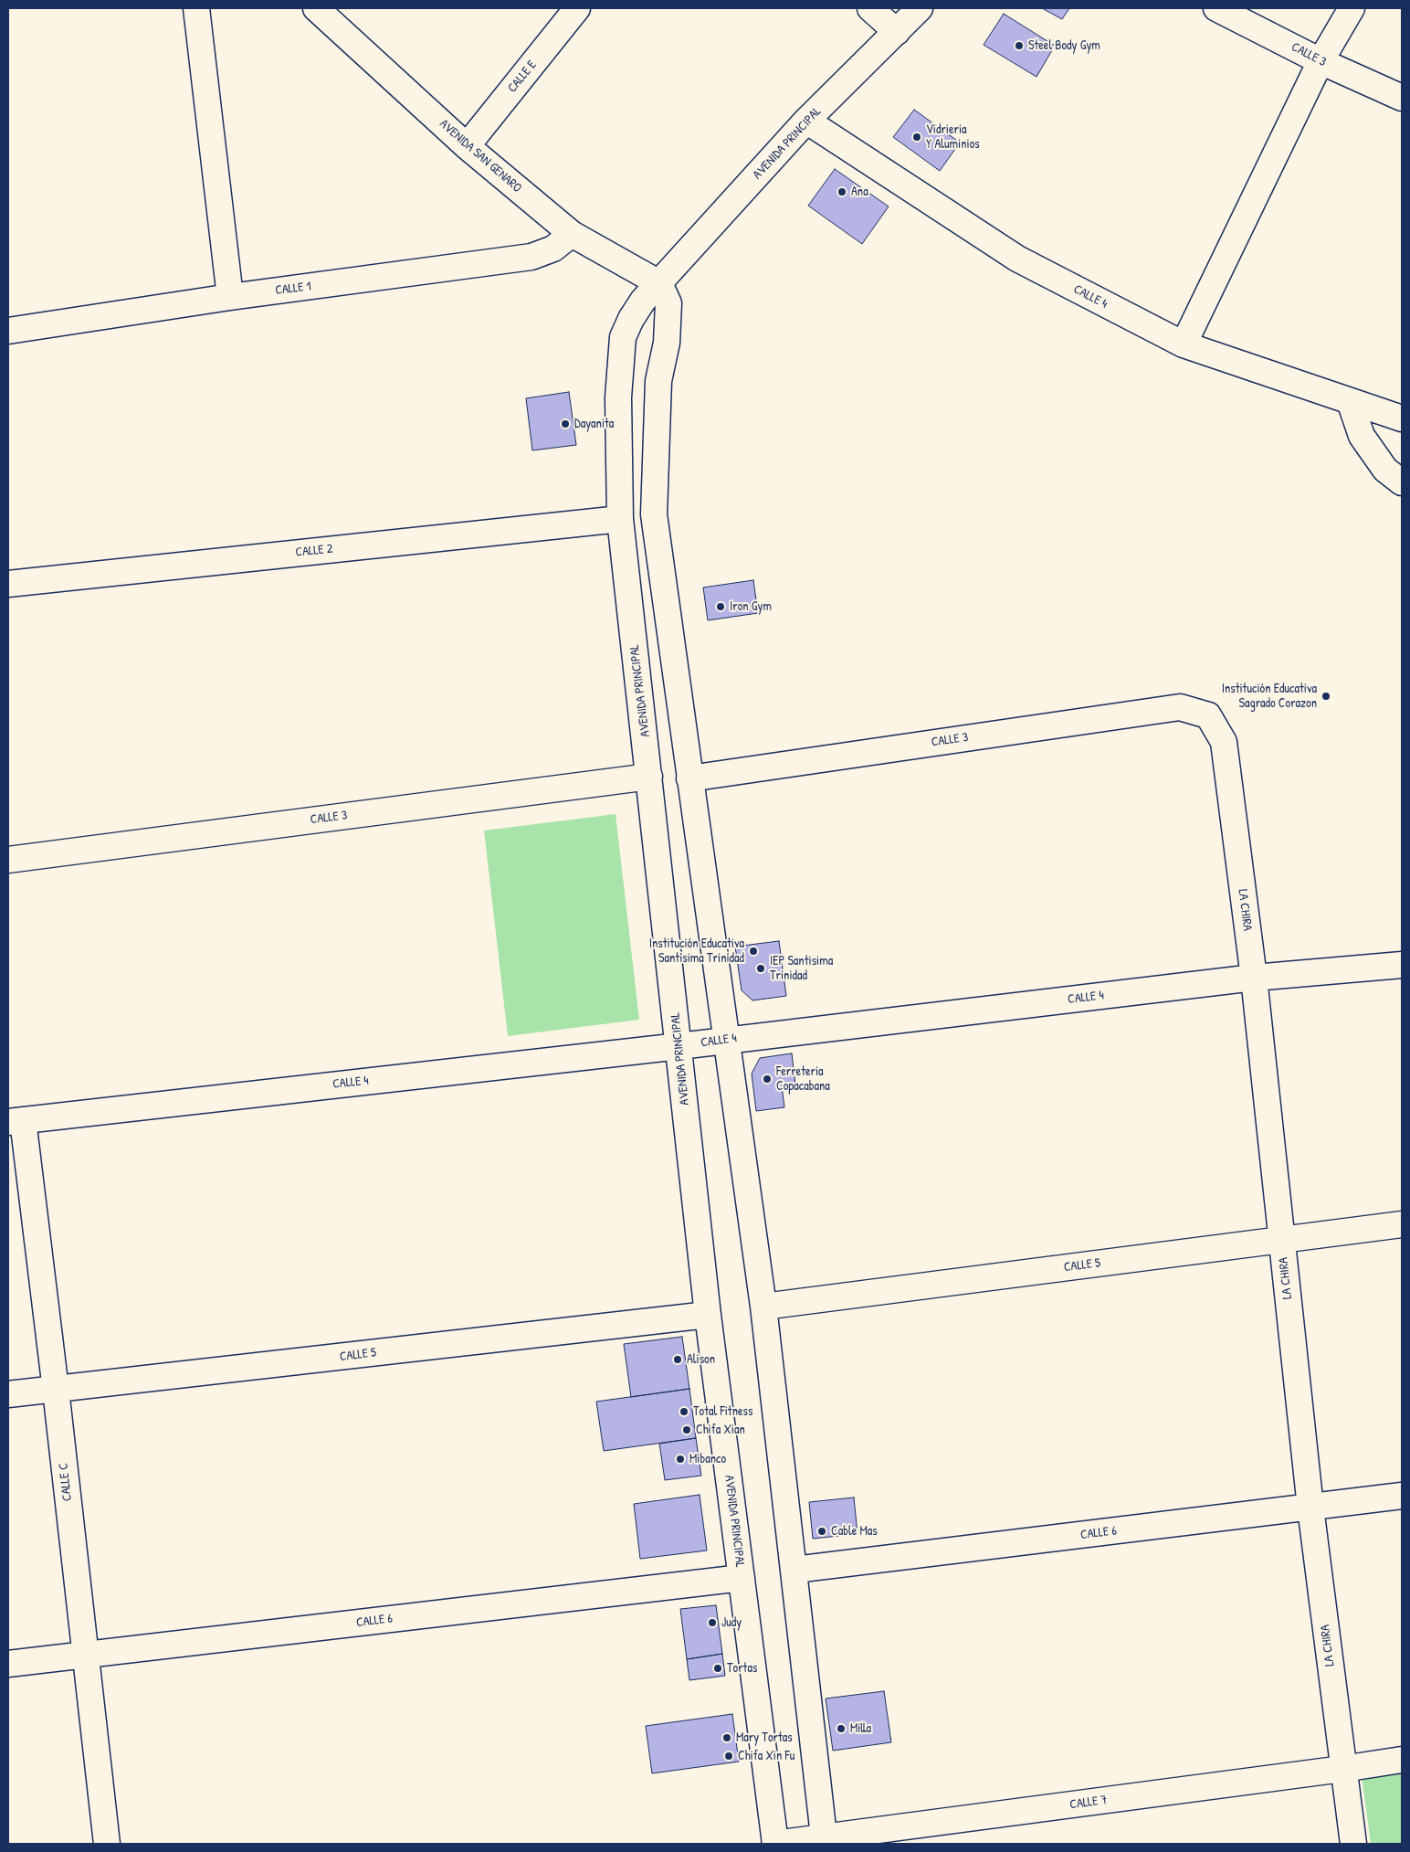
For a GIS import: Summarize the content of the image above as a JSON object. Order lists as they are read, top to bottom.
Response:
{
  "streets": {
    "street": [
      "CALLE 3",
      "CALLE E",
      "AVENIDA PRINCIPAL",
      "AVENIDA SAN GENARO",
      "CALLE 1",
      "CALLE 4",
      "CALLE 2",
      "LA CHIRA",
      "CALLE 5",
      "CALLE C",
      "CALLE 6",
      "CALLE 7"
    ]
  },
  "crossings": [
    ["CALLE 3", "AVENIDA PRINCIPAL"],
    ["CALLE 3", "LA CHIRA"],
    ["CALLE E", "AVENIDA SAN GENARO"],
    ["AVENIDA PRINCIPAL", "AVENIDA SAN GENARO"],
    ["AVENIDA PRINCIPAL", "CALLE 4"],
    ["AVENIDA PRINCIPAL", "CALLE 2"],
    ["AVENIDA PRINCIPAL", "CALLE 5"],
    ["AVENIDA PRINCIPAL", "CALLE 6"],
    ["AVENIDA PRINCIPAL", "CALLE 7"],
    ["AVENIDA SAN GENARO", "CALLE 1"],
    ["CALLE 4", "LA CHIRA"],
    ["CALLE 4", "CALLE C"],
    ["LA CHIRA", "CALLE 5"],
    ["LA CHIRA", "CALLE 6"],
    ["LA CHIRA", "CALLE 7"],
    ["CALLE 5", "CALLE C"],
    ["CALLE C", "CALLE 6"]
  ],
  "places": [
    "Steel Body Gym",
    "Vidrieria Y Aluminios",
    "Ana",
    "Dayanita",
    "Iron Gym",
    "Institución Educativa Sagrado Corazon",
    "Institución Educativa Santisima Trinidad",
    "IEP Santisima Trinidad",
    "Ferreteria Copacabana",
    "Alison",
    "Total Fitness",
    "Chifa Xian",
    "Mibanco",
    "Cable Mas",
    "Judy",
    "Tortas",
    "Milla",
    "Mary Tortas",
    "Chifa Xin Fu"
  ]
}
